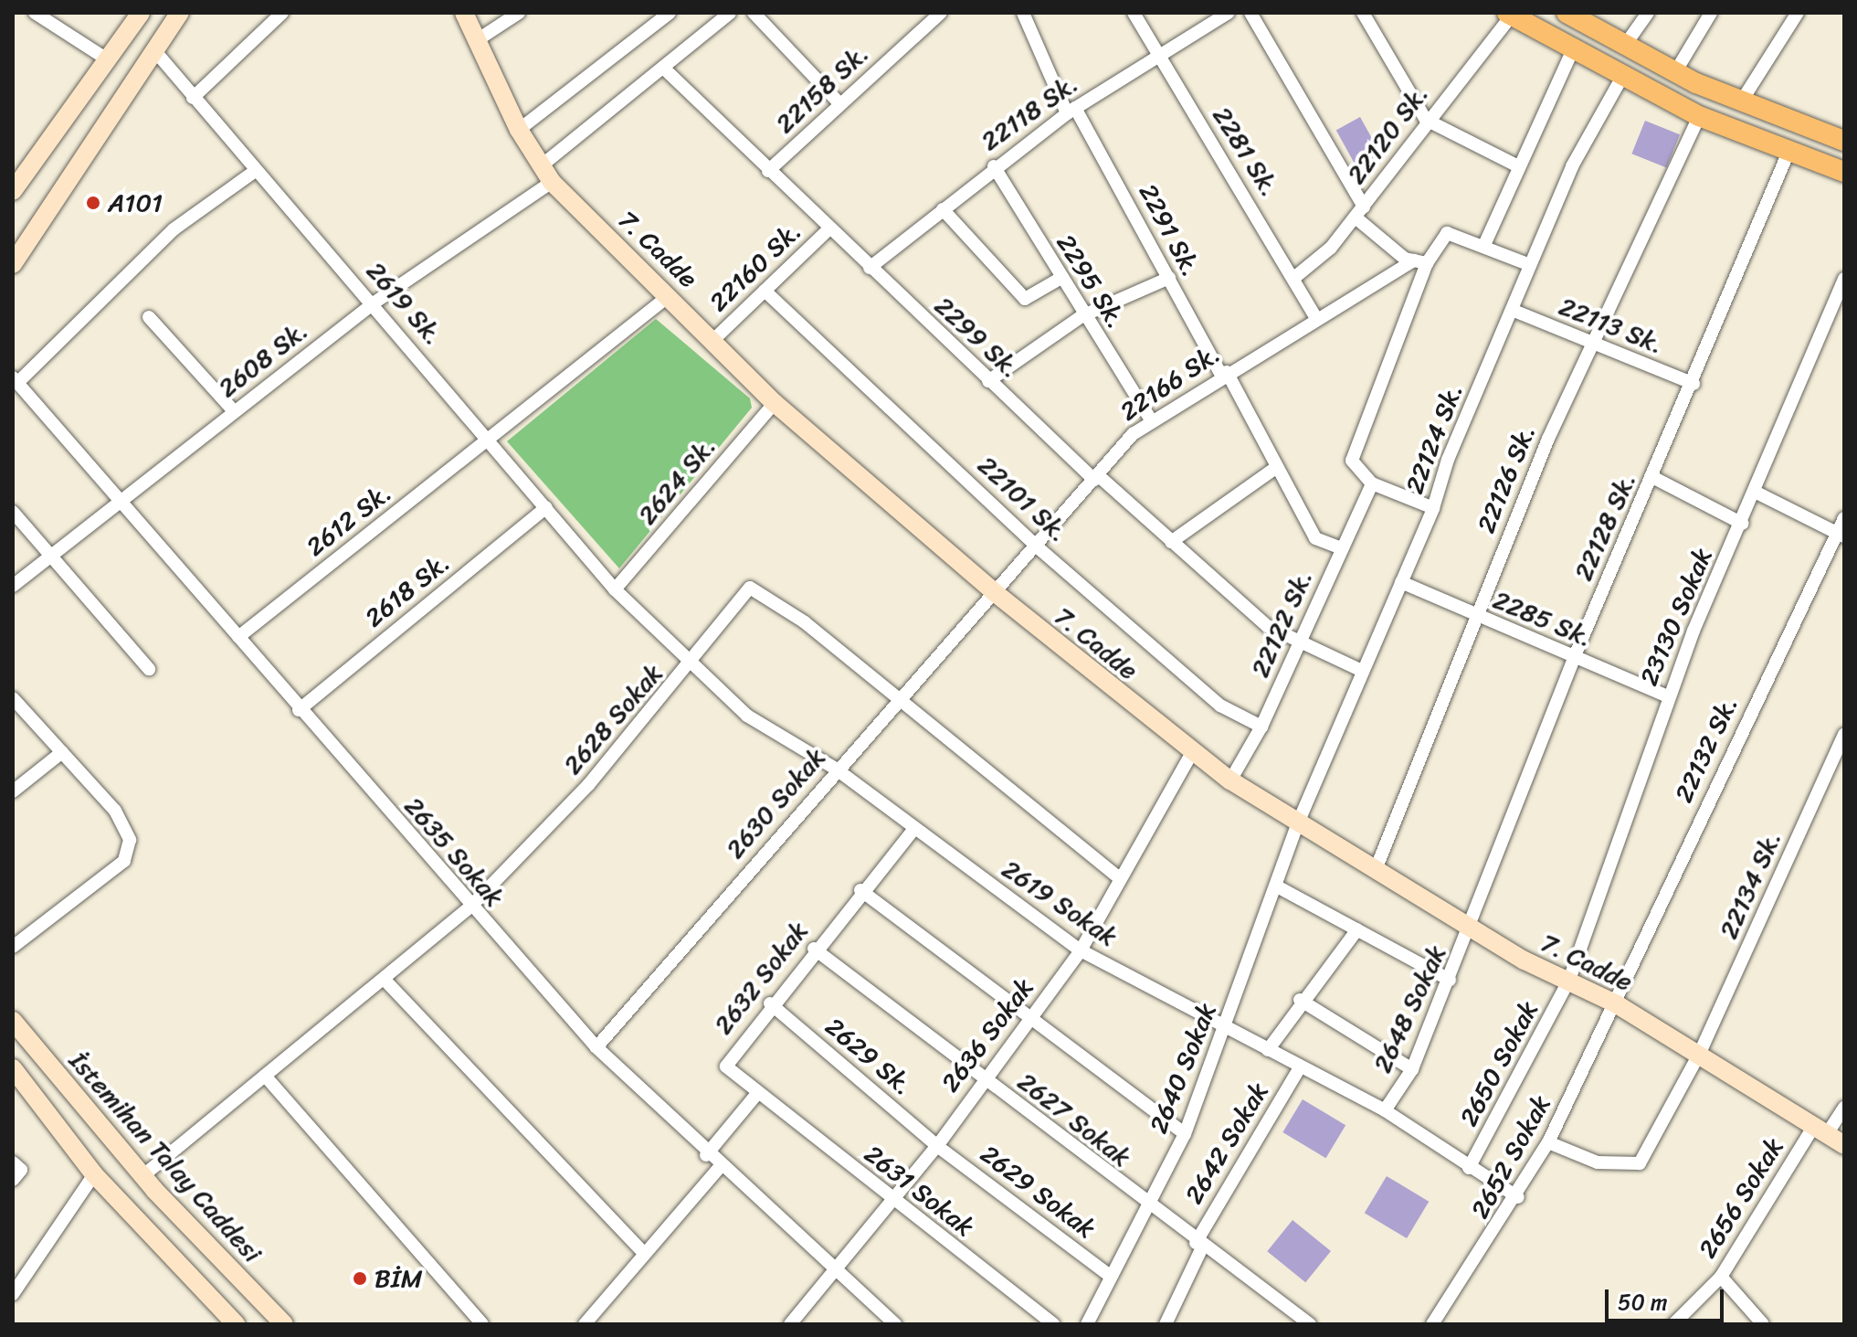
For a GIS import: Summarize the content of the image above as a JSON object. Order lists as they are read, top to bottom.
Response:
{
  "streets": {
    "street": [
      "22158 Sk.",
      "22118 Sk.",
      "22120 Sk.",
      "2281 Sk.",
      "2291 Sk.",
      "7. Cadde",
      "22160 Sk.",
      "2295 Sk.",
      "2619 Sk.",
      "22113 Sk.",
      "2299 Sk.",
      "2608 Sk.",
      "22166 Sk.",
      "22124 Sk.",
      "22126 Sk.",
      "2624 Sk.",
      "22101 Sk.",
      "2612 Sk.",
      "22128 Sk.",
      "2618 Sk.",
      "23130 Sokak",
      "2285 Sk.",
      "22122 Sk.",
      "2628 Sokak",
      "22132 Sk.",
      "2630 Sokak",
      "2635 Sokak",
      "22134 Sk.",
      "2619 Sokak",
      "2632 Sokak",
      "2648 Sokak",
      "2636 Sokak",
      "2629 Sk.",
      "2650 Sokak",
      "2640 Sokak",
      "2627 Sokak",
      "2642 Sokak",
      "İstemihan Talay Caddesi",
      "2652 Sokak",
      "2631 Sokak",
      "2629 Sokak",
      "2656 Sokak"
    ]
  },
  "crossings": [
    ["22158 Sk.", "2299 Sk."],
    ["22118 Sk.", "2281 Sk."],
    ["22118 Sk.", "2291 Sk."],
    ["22118 Sk.", "2295 Sk."],
    ["22118 Sk.", "2299 Sk."],
    ["22120 Sk.", "2281 Sk."],
    ["2281 Sk.", "22166 Sk."],
    ["2291 Sk.", "22166 Sk."],
    ["2291 Sk.", "22122 Sk."],
    ["7. Cadde", "22160 Sk."],
    ["7. Cadde", "2608 Sk."],
    ["7. Cadde", "22166 Sk."],
    ["7. Cadde", "22124 Sk."],
    ["7. Cadde", "22126 Sk."],
    ["7. Cadde", "2624 Sk."],
    ["7. Cadde", "2612 Sk."],
    ["7. Cadde", "22128 Sk."],
    ["7. Cadde", "23130 Sokak"],
    ["7. Cadde", "22122 Sk."],
    ["7. Cadde", "22132 Sk."],
    ["7. Cadde", "2630 Sokak"],
    ["7. Cadde", "22134 Sk."],
    ["7. Cadde", "2648 Sokak"],
    ["7. Cadde", "2636 Sokak"],
    ["7. Cadde", "2650 Sokak"],
    ["7. Cadde", "2640 Sokak"],
    ["7. Cadde", "2652 Sokak"],
    ["7. Cadde", "2656 Sokak"],
    ["22160 Sk.", "2299 Sk."],
    ["22160 Sk.", "22101 Sk."],
    ["2295 Sk.", "22166 Sk."],
    ["2619 Sk.", "2608 Sk."],
    ["2619 Sk.", "2624 Sk."],
    ["2619 Sk.", "2612 Sk."],
    ["2619 Sk.", "2618 Sk."],
    ["2619 Sk.", "2619 Sokak"],
    ["22113 Sk.", "22124 Sk."],
    ["22113 Sk.", "22126 Sk."],
    ["22113 Sk.", "22128 Sk."],
    ["2299 Sk.", "22166 Sk."],
    ["2299 Sk.", "22124 Sk."],
    ["2299 Sk.", "22122 Sk."],
    ["2608 Sk.", "2635 Sokak"],
    ["22166 Sk.", "22101 Sk."],
    ["22166 Sk.", "2630 Sokak"],
    ["22124 Sk.", "2285 Sk."],
    ["22124 Sk.", "2640 Sokak"],
    ["22126 Sk.", "2285 Sk."],
    ["2624 Sk.", "2619 Sokak"],
    ["22101 Sk.", "22122 Sk."],
    ["2612 Sk.", "2635 Sokak"],
    ["22128 Sk.", "2285 Sk."],
    ["22128 Sk.", "2648 Sokak"],
    ["2618 Sk.", "2635 Sokak"],
    ["23130 Sokak", "2285 Sk."],
    ["23130 Sokak", "2650 Sokak"],
    ["2628 Sokak", "2630 Sokak"],
    ["2628 Sokak", "2635 Sokak"],
    ["2628 Sokak", "2619 Sokak"],
    ["2628 Sokak", "2636 Sokak"],
    ["2628 Sokak", "İstemihan Talay Caddesi"],
    ["22132 Sk.", "2652 Sokak"],
    ["2630 Sokak", "2635 Sokak"],
    ["2630 Sokak", "2619 Sokak"],
    ["2635 Sokak", "2636 Sokak"],
    ["22134 Sk.", "2652 Sokak"],
    ["2619 Sokak", "2632 Sokak"],
    ["2619 Sokak", "2648 Sokak"],
    ["2619 Sokak", "2636 Sokak"],
    ["2619 Sokak", "2650 Sokak"],
    ["2619 Sokak", "2640 Sokak"],
    ["2619 Sokak", "2642 Sokak"],
    ["2619 Sokak", "2652 Sokak"],
    ["2632 Sokak", "2629 Sk."],
    ["2632 Sokak", "2627 Sokak"],
    ["2632 Sokak", "2631 Sokak"],
    ["2636 Sokak", "2629 Sk."],
    ["2636 Sokak", "2627 Sokak"],
    ["2636 Sokak", "2631 Sokak"],
    ["2636 Sokak", "2629 Sokak"],
    ["2629 Sk.", "2629 Sokak"],
    ["2640 Sokak", "2627 Sokak"],
    ["2640 Sokak", "2629 Sokak"],
    ["2627 Sokak", "2642 Sokak"]
  ],
  "places": ["A101", "BİM"],
  "scale_bar": "50 m"
}
